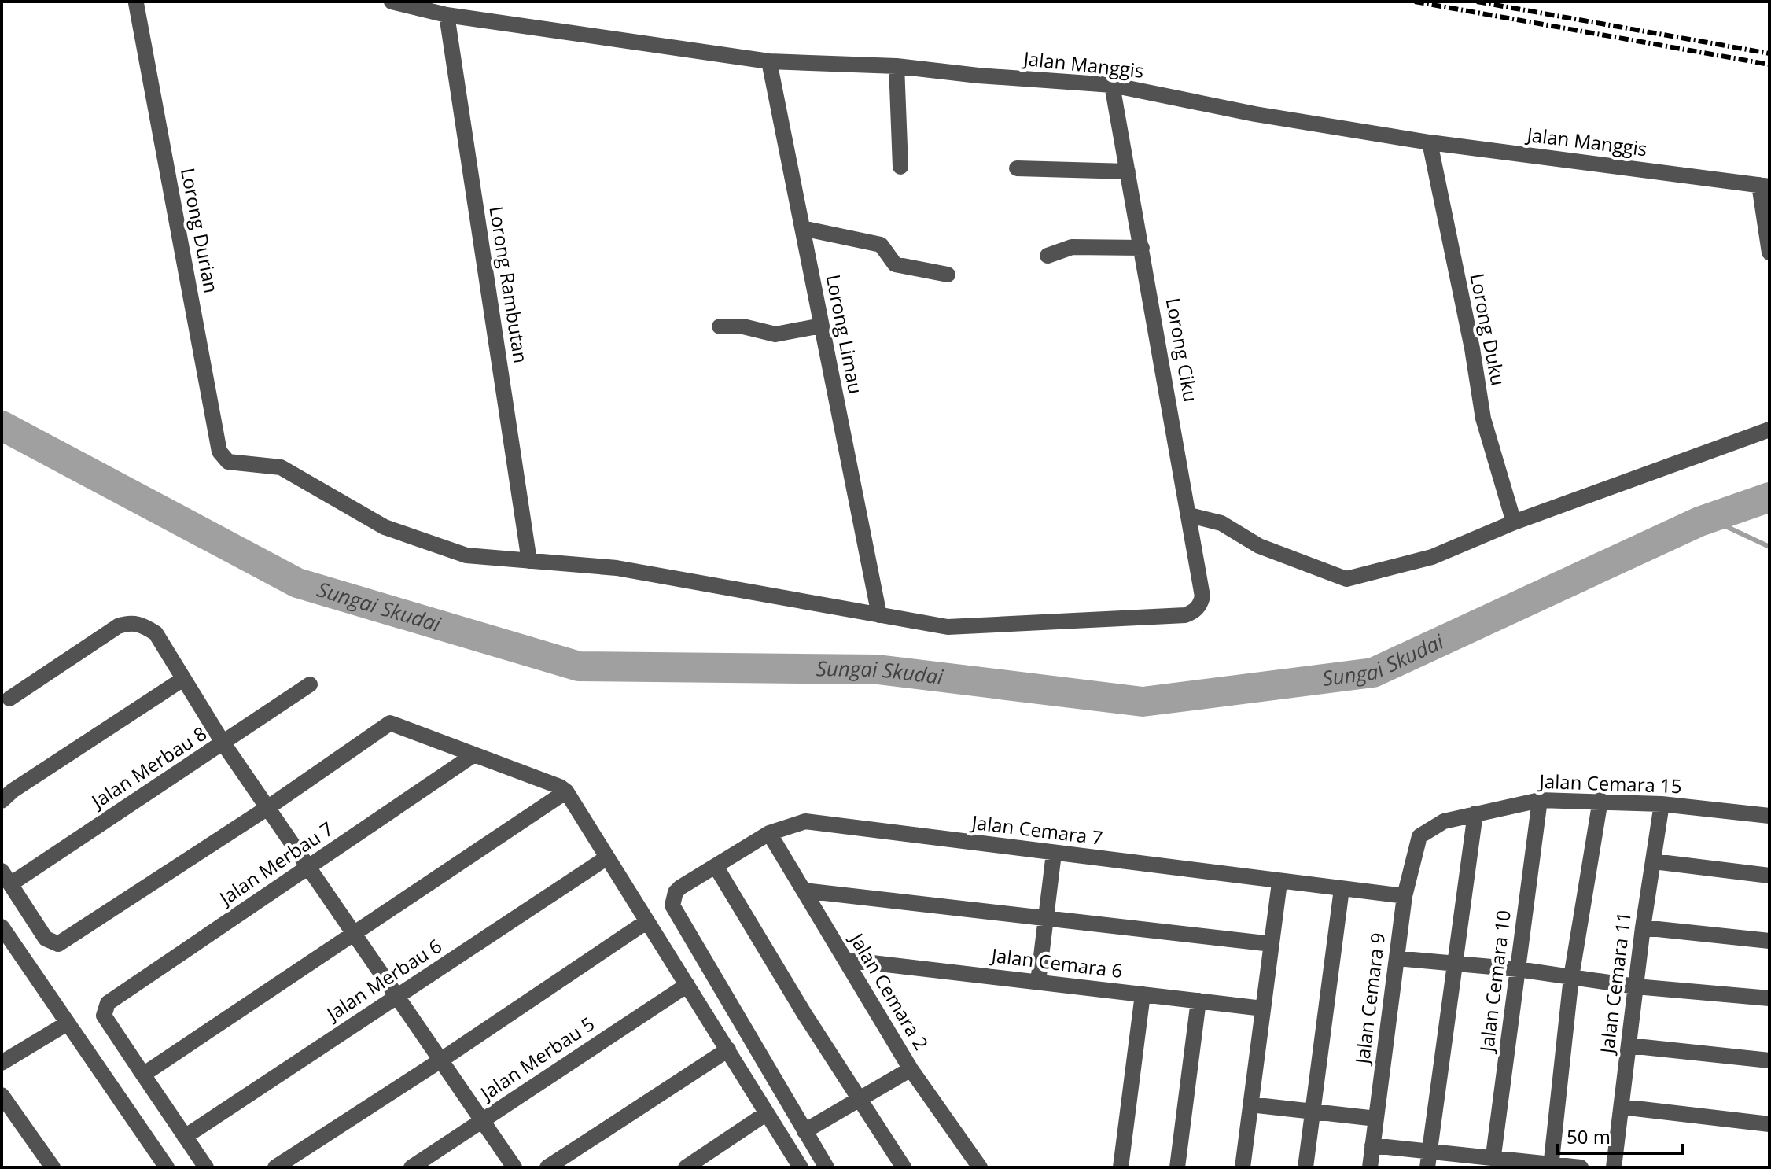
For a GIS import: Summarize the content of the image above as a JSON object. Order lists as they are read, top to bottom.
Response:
{
  "streets": {
    "street": [
      "Jalan Manggis",
      "Lorong Durian",
      "Lorong Rambutan",
      "Lorong Duku",
      "Lorong Limau",
      "Lorong Ciku",
      "Jalan Merbau 8",
      "Jalan Cemara 15",
      "Jalan Cemara 7",
      "Jalan Merbau 7",
      "Jalan Cemara 6",
      "Jalan Merbau 6",
      "Jalan Cemara 10",
      "Jalan Cemara 11",
      "Jalan Cemara 2",
      "Jalan Cemara 9",
      "Jalan Merbau 5"
    ]
  },
  "crossings": [
    ["Jalan Manggis", "Lorong Rambutan"],
    ["Jalan Manggis", "Lorong Duku"],
    ["Jalan Manggis", "Lorong Limau"],
    ["Jalan Manggis", "Lorong Ciku"],
    ["Lorong Durian", "Lorong Rambutan"],
    ["Lorong Limau", "Lorong Ciku"],
    ["Jalan Cemara 15", "Jalan Cemara 10"],
    ["Jalan Cemara 15", "Jalan Cemara 11"],
    ["Jalan Cemara 15", "Jalan Cemara 9"],
    ["Jalan Cemara 7", "Jalan Cemara 2"],
    ["Jalan Cemara 7", "Jalan Cemara 9"],
    ["Jalan Cemara 6", "Jalan Cemara 2"]
  ],
  "water": ["Sungai Skudai"],
  "scale_bar": "50 m"
}
